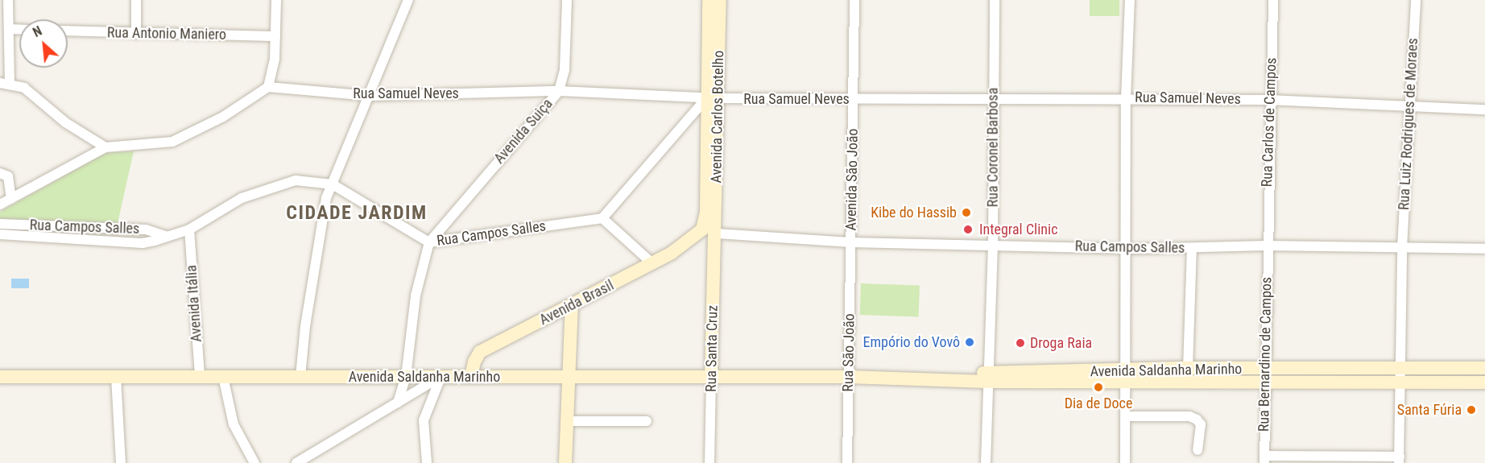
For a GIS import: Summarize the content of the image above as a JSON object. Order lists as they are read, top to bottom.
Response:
{
  "streets": {
    "main road": [
      "Avenida Carlos Botelho",
      "Avenida Brasil",
      "Rua Santa Cruz",
      "Avenida Saldanha Marinho"
    ],
    "street": [
      "Rua Antonio Maniero",
      "Rua Samuel Neves",
      "Rua Carlos de Campos",
      "Rua Luiz Rodrigues de Moraes",
      "Avenida Suiça",
      "Rua Coronel Barbosa",
      "Avenida São João",
      "Rua Campos Salles",
      "Avenida Itália",
      "Rua São João",
      "Rua Bernardino de Campos"
    ]
  },
  "crossings": [
    ["Rua Samuel Neves", "Avenida Carlos Botelho"],
    ["Rua Samuel Neves", "Rua Carlos de Campos"],
    ["Rua Samuel Neves", "Rua Luiz Rodrigues de Moraes"],
    ["Rua Samuel Neves", "Avenida Suiça"],
    ["Rua Samuel Neves", "Rua Coronel Barbosa"],
    ["Rua Samuel Neves", "Avenida São João"],
    ["Avenida Carlos Botelho", "Rua Campos Salles"],
    ["Avenida Carlos Botelho", "Rua Santa Cruz"],
    ["Rua Carlos de Campos", "Rua Campos Salles"],
    ["Rua Carlos de Campos", "Rua Bernardino de Campos"],
    ["Rua Luiz Rodrigues de Moraes", "Rua Campos Salles"],
    ["Rua Luiz Rodrigues de Moraes", "Avenida Saldanha Marinho"],
    ["Avenida Suiça", "Rua Campos Salles"],
    ["Rua Coronel Barbosa", "Rua Campos Salles"],
    ["Rua Coronel Barbosa", "Avenida Saldanha Marinho"],
    ["Avenida São João", "Rua Campos Salles"],
    ["Avenida São João", "Rua São João"],
    ["Rua Campos Salles", "Avenida Itália"],
    ["Rua Campos Salles", "Rua Santa Cruz"],
    ["Rua Campos Salles", "Rua São João"],
    ["Rua Campos Salles", "Rua Bernardino de Campos"],
    ["Avenida Brasil", "Avenida Saldanha Marinho"],
    ["Avenida Itália", "Avenida Saldanha Marinho"],
    ["Rua Santa Cruz", "Avenida Saldanha Marinho"],
    ["Rua São João", "Avenida Saldanha Marinho"],
    ["Rua Bernardino de Campos", "Avenida Saldanha Marinho"]
  ],
  "districts": ["CIDADE JARDIM"],
  "places": [
    "Kibe do Hassib",
    "Integral Clinic",
    "Empório do Vovô",
    "Droga Raia",
    "Dia de Doce",
    "Santa Fúria"
  ],
  "north": "top left"
}
